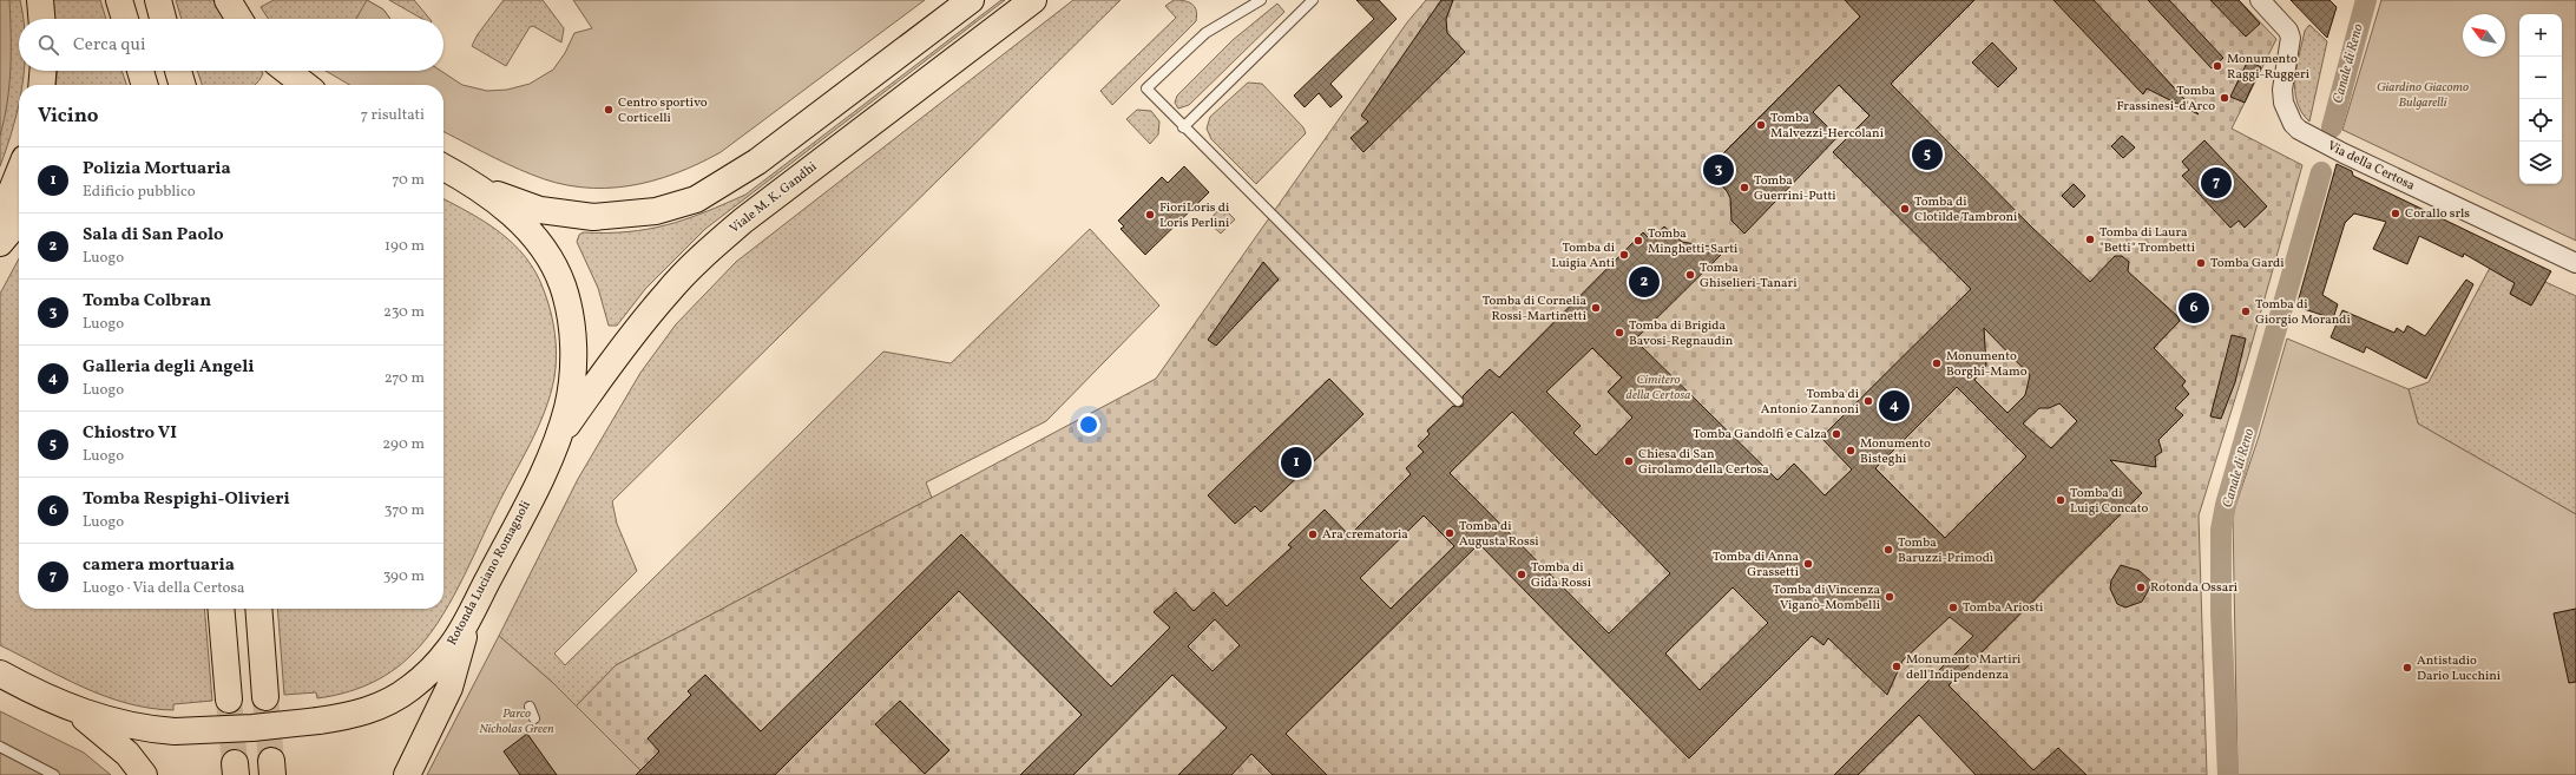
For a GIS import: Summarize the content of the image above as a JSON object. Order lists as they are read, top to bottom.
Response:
{
  "streets": {
    "main road": ["Viale M. K. Gandhi", "Rotonda Luciano Romagnoli"],
    "street": ["Via della Certosa"]
  },
  "crossings": [
    ["Viale M. K. Gandhi", "Rotonda Luciano Romagnoli"]
  ],
  "water": ["Canale di Reno"],
  "parks": ["Giardino Giacomo Bulgarelli", "Cimitero della Certosa", "Parco Nicholas Green"],
  "places": [
    "Monumento Raggi-Ruggeri",
    "Tomba Frassinesi-d'Arco",
    "Centro sportivo Corticelli",
    "Tomba Malvezzi-Hercolani",
    "Tomba Guerrini-Putti",
    "Tomba di Clotilde Tambroni",
    "Corallo srls",
    "FioriLoris di Loris Perlini",
    "Tomba di Laura \"Betti\" Trombetti",
    "Tomba Minghetti-Sarti",
    "Tomba di Luigia Anti",
    "Tomba Gardi",
    "Tomba Ghiselieri-Tanari",
    "Tomba di Cornelia Rossi-Martinetti",
    "Tomba di Giorgio Morandi",
    "Tomba di Brigida Bavosi-Regnaudin",
    "Monumento Borghi-Mamo",
    "Tomba di Antonio Zannoni",
    "Tomba Gandolfi e Calza",
    "Monumento Bisteghi",
    "Chiesa di San Girolamo della Certosa",
    "Tomba di Luigi Concato",
    "Tomba di Augusta Rossi",
    "Ara crematoria",
    "Tomba Baruzzi-Primodì",
    "Tomba di Anna Grassetti",
    "Tomba di Gida Rossi",
    "Rotonda Ossari",
    "Tomba di Vincenza Viganò-Mombelli",
    "Tomba Ariosti",
    "Monumento Martiri dell'Indipendenza",
    "Antistadio Dario Lucchini"
  ],
  "north": "top left",
  "page": {
    "map_buttons": ["+", "−"],
    "search": "Cerca qui",
    "heading": ["Vicino", "7 risultati"],
    "pins": [
      "5",
      "3",
      "7",
      "2",
      "6",
      "4",
      "1"
    ],
    "list": [
      {
        "mark": "1",
        "name": "Polizia Mortuaria",
        "note": "Edificio pubblico",
        "value": "70 m"
      },
      {
        "mark": "2",
        "name": "Sala di San Paolo",
        "note": "Luogo",
        "value": "190 m"
      },
      {
        "mark": "3",
        "name": "Tomba Colbran",
        "note": "Luogo",
        "value": "230 m"
      },
      {
        "mark": "4",
        "name": "Galleria degli Angeli",
        "note": "Luogo",
        "value": "270 m"
      },
      {
        "mark": "5",
        "name": "Chiostro VI",
        "note": "Luogo",
        "value": "290 m"
      },
      {
        "mark": "6",
        "name": "Tomba Respighi-Olivieri",
        "note": "Luogo",
        "value": "370 m"
      },
      {
        "mark": "7",
        "name": "camera mortuaria",
        "note": "Luogo · Via della Certosa",
        "value": "390 m"
      }
    ]
  }
}
